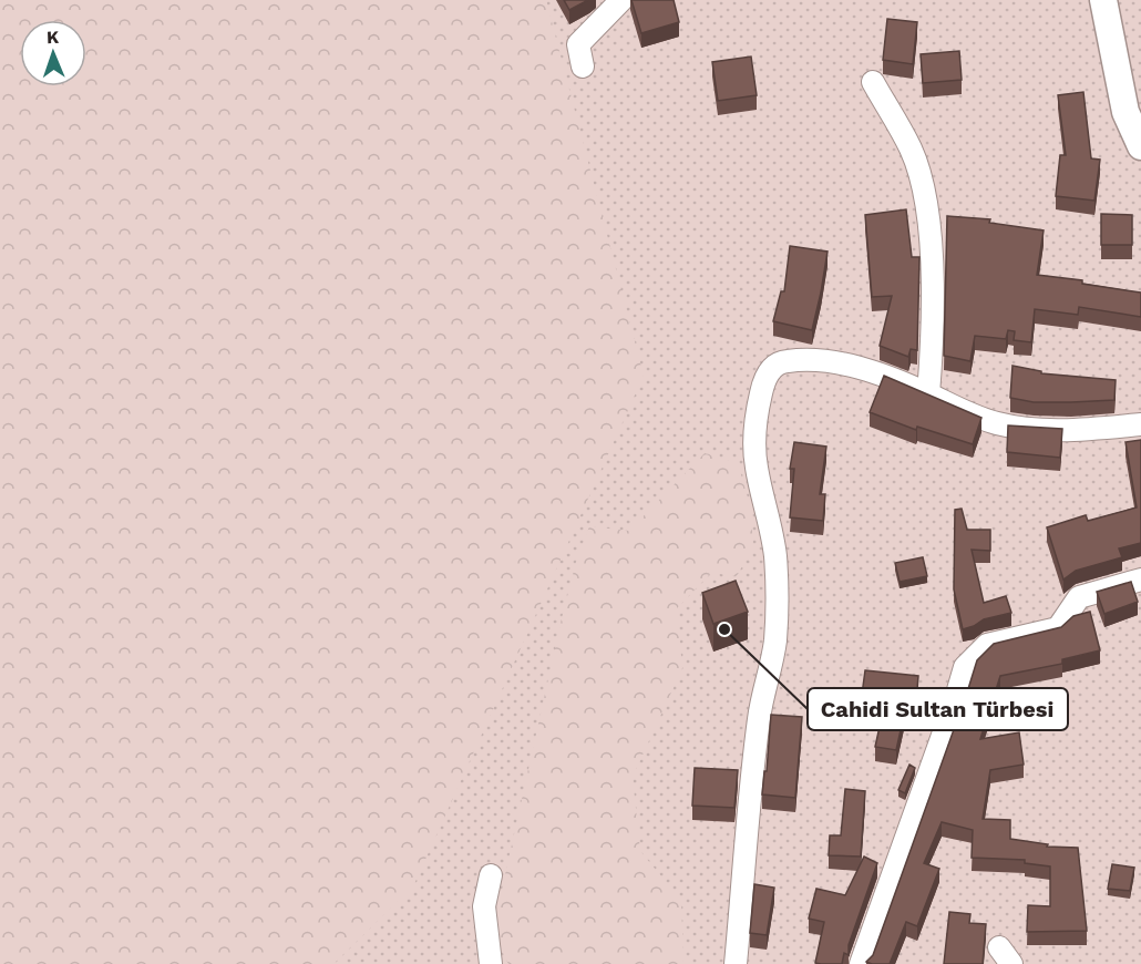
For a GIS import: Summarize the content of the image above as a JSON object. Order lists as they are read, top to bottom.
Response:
{
  "places": ["Cahidi Sultan Türbesi"],
  "north": "top"
}
